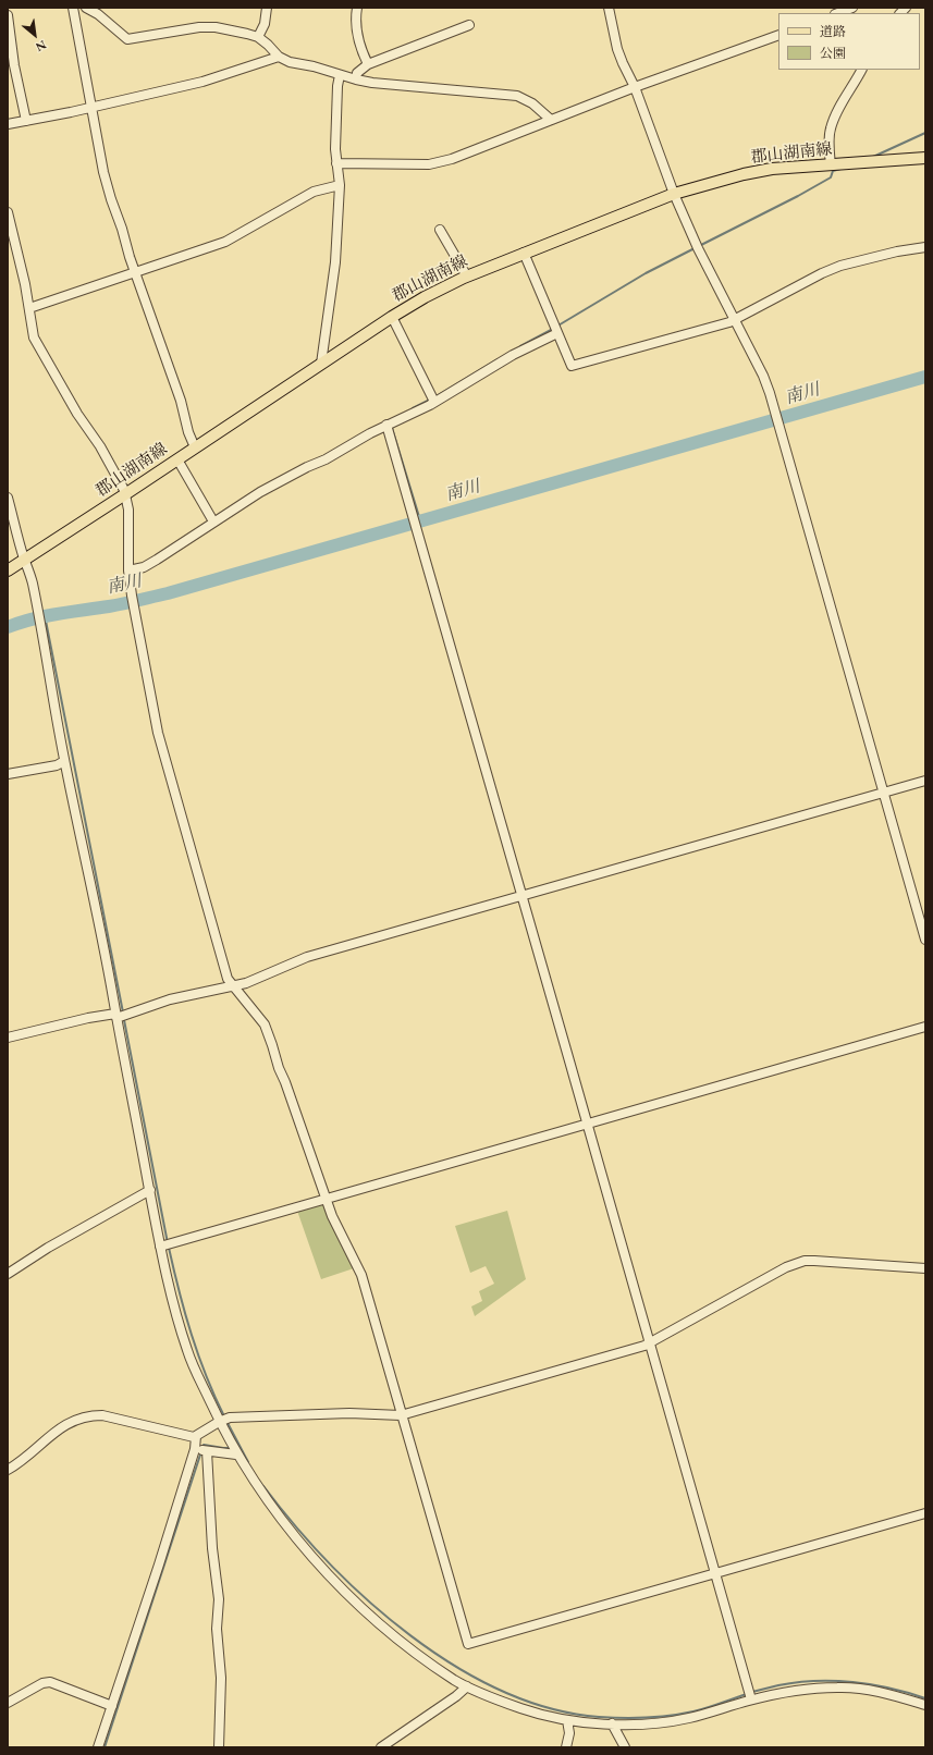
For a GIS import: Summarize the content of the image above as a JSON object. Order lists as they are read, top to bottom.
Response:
{
  "streets": {
    "main road": ["郡山湖南線"]
  },
  "water": ["南川"],
  "legend": ["道路", "公園"],
  "north": "bottom right"
}
